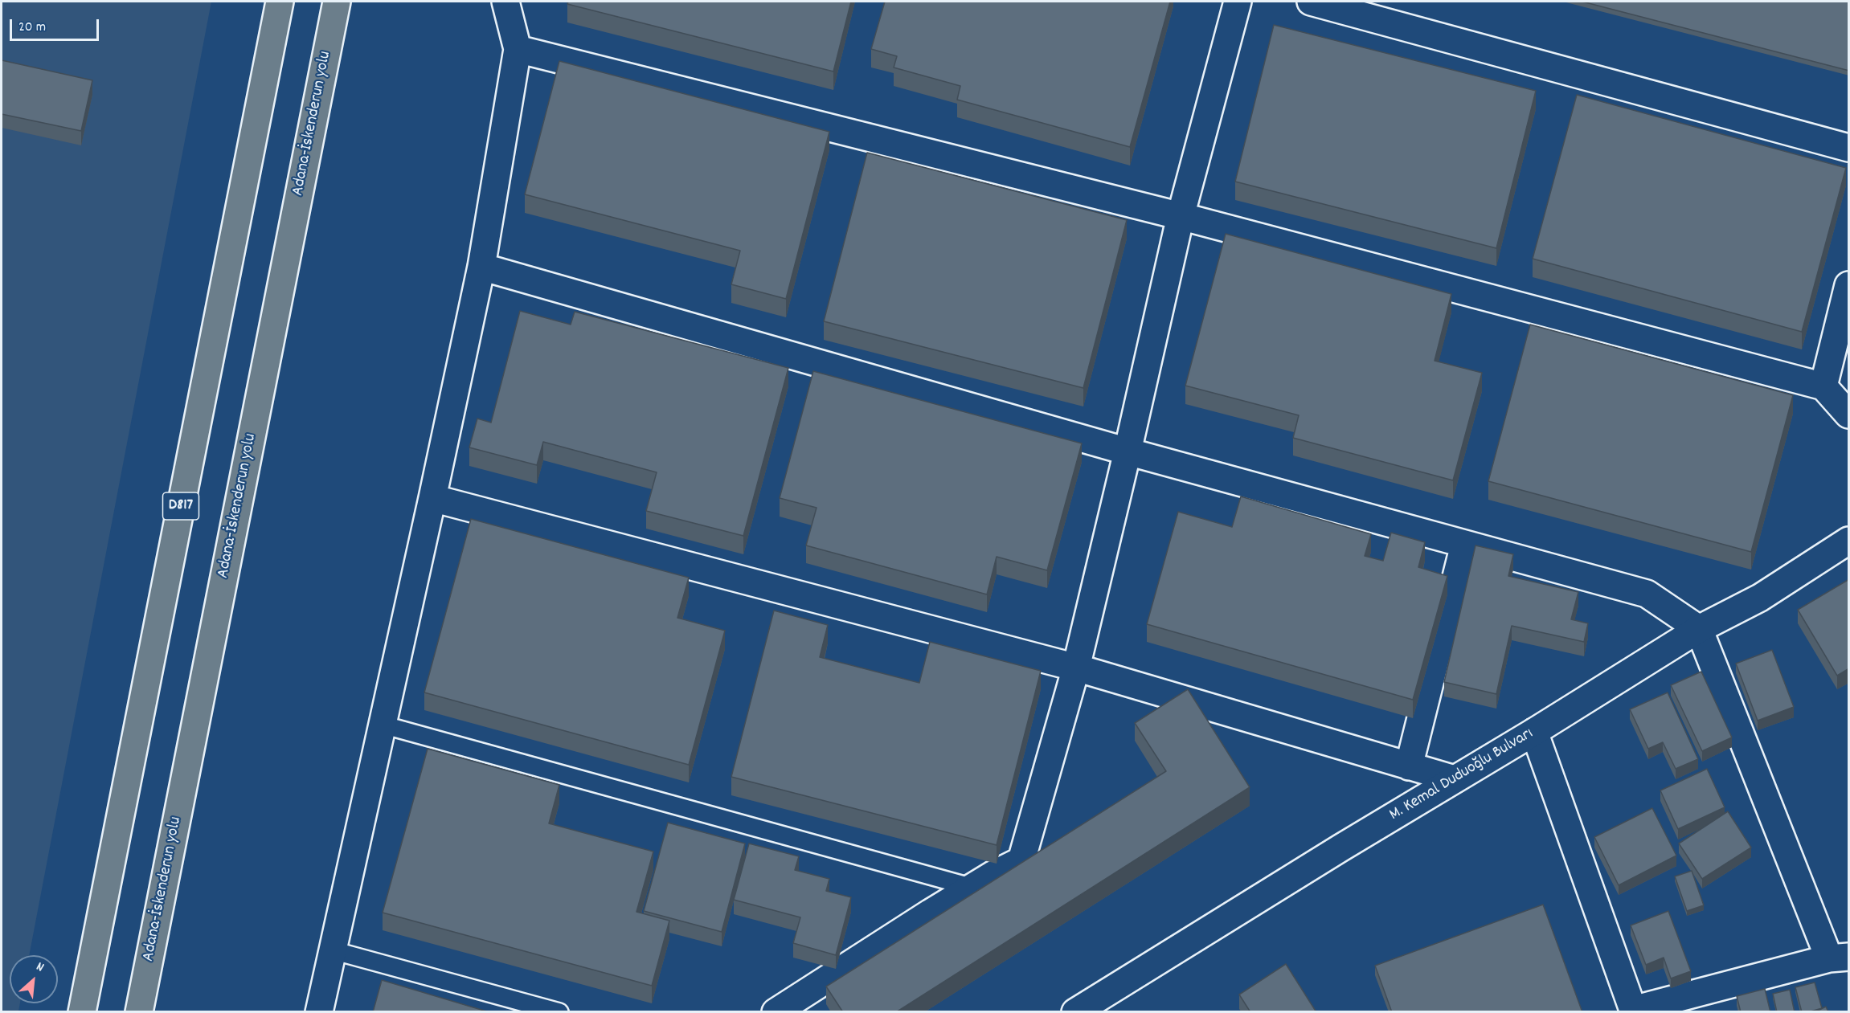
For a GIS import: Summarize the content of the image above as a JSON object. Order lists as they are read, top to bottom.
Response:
{
  "streets": {
    "highway": ["Adana-İskenderun yolu", "D817"],
    "street": ["M. Kemal Duduoğlu Bulvarı"]
  },
  "scale_bar": "20 m",
  "north": "top right"
}
